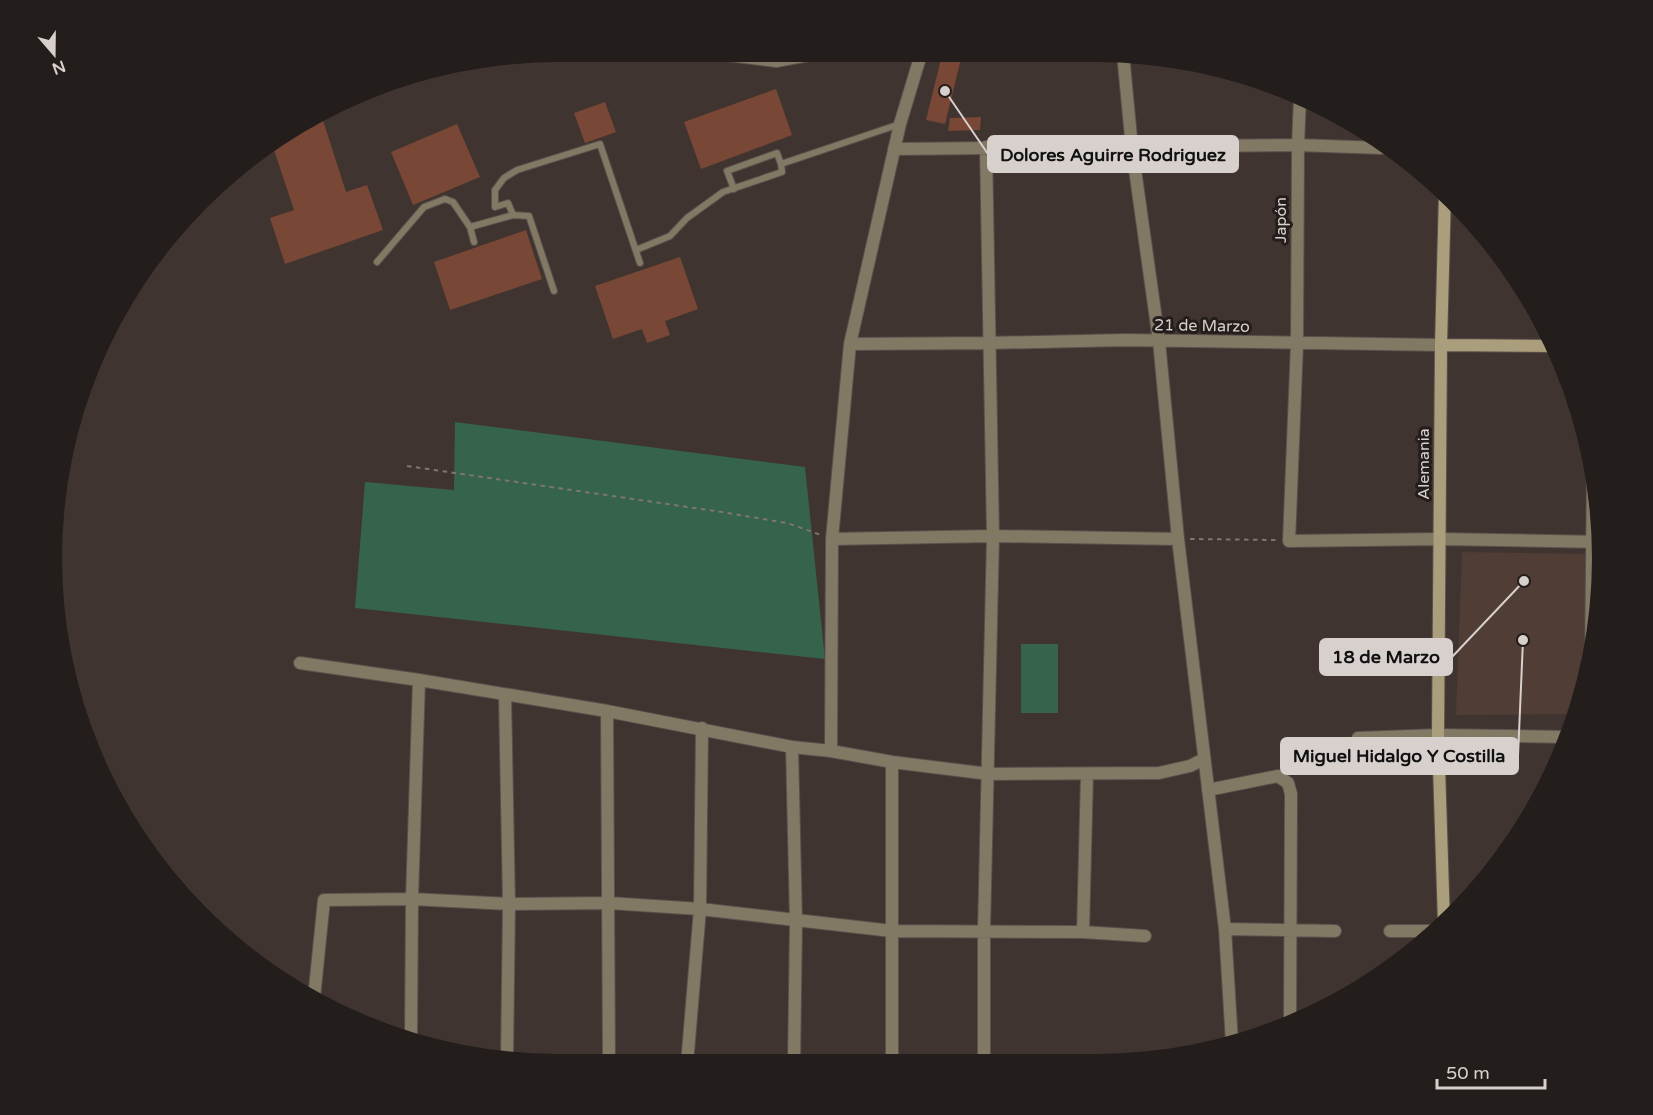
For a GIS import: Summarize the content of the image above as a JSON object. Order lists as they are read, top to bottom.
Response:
{
  "streets": {
    "street": ["Japón", "21 de Marzo", "Alemania"]
  },
  "crossings": [
    ["Japón", "21 de Marzo"],
    ["21 de Marzo", "Alemania"]
  ],
  "places": ["Dolores Aguirre Rodriguez", "18 de Marzo", "Miguel Hidalgo Y Costilla"],
  "scale_bar": "50 m",
  "north": "bottom"
}
